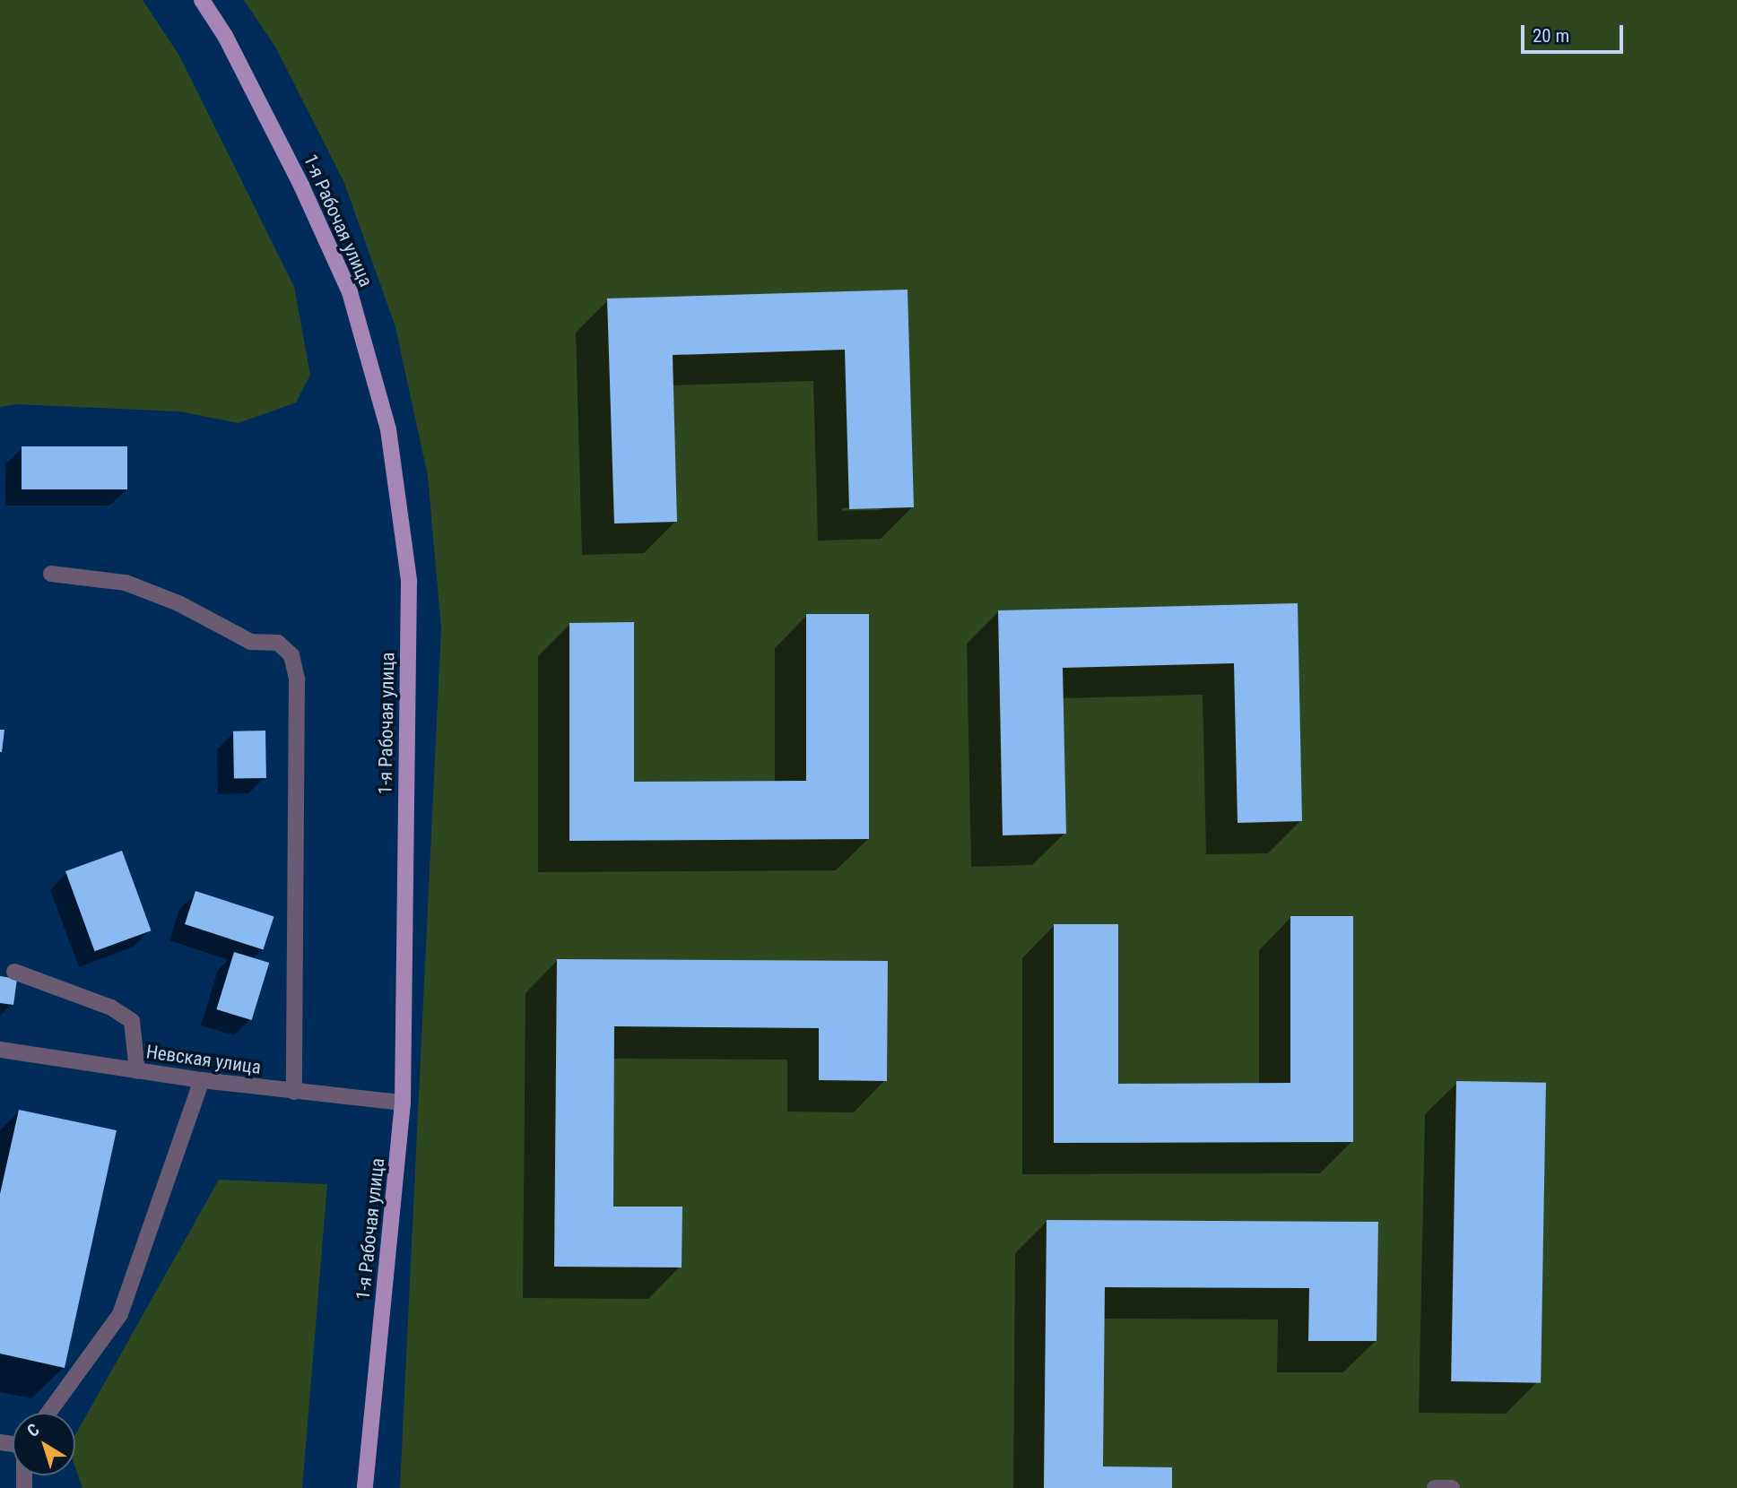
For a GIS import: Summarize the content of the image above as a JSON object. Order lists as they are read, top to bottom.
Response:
{
  "streets": {
    "main road": ["1-я Рабочая улица"],
    "lane": ["Невская улица"]
  },
  "crossings": [
    ["1-я Рабочая улица", "Невская улица"]
  ],
  "scale_bar": "20 m",
  "north": "top left"
}
